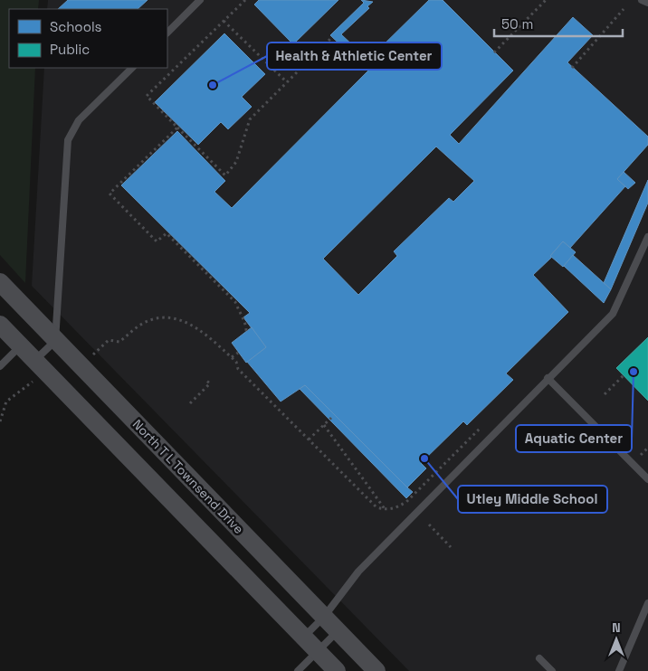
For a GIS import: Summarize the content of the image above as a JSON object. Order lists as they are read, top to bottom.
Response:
{
  "streets": {
    "street": ["North T L Townsend Drive"]
  },
  "places": ["Health & Athletic Center", "Aquatic Center", "Utley Middle School"],
  "legend": ["Schools", "Public"],
  "scale_bar": "50 m",
  "north": "top"
}
